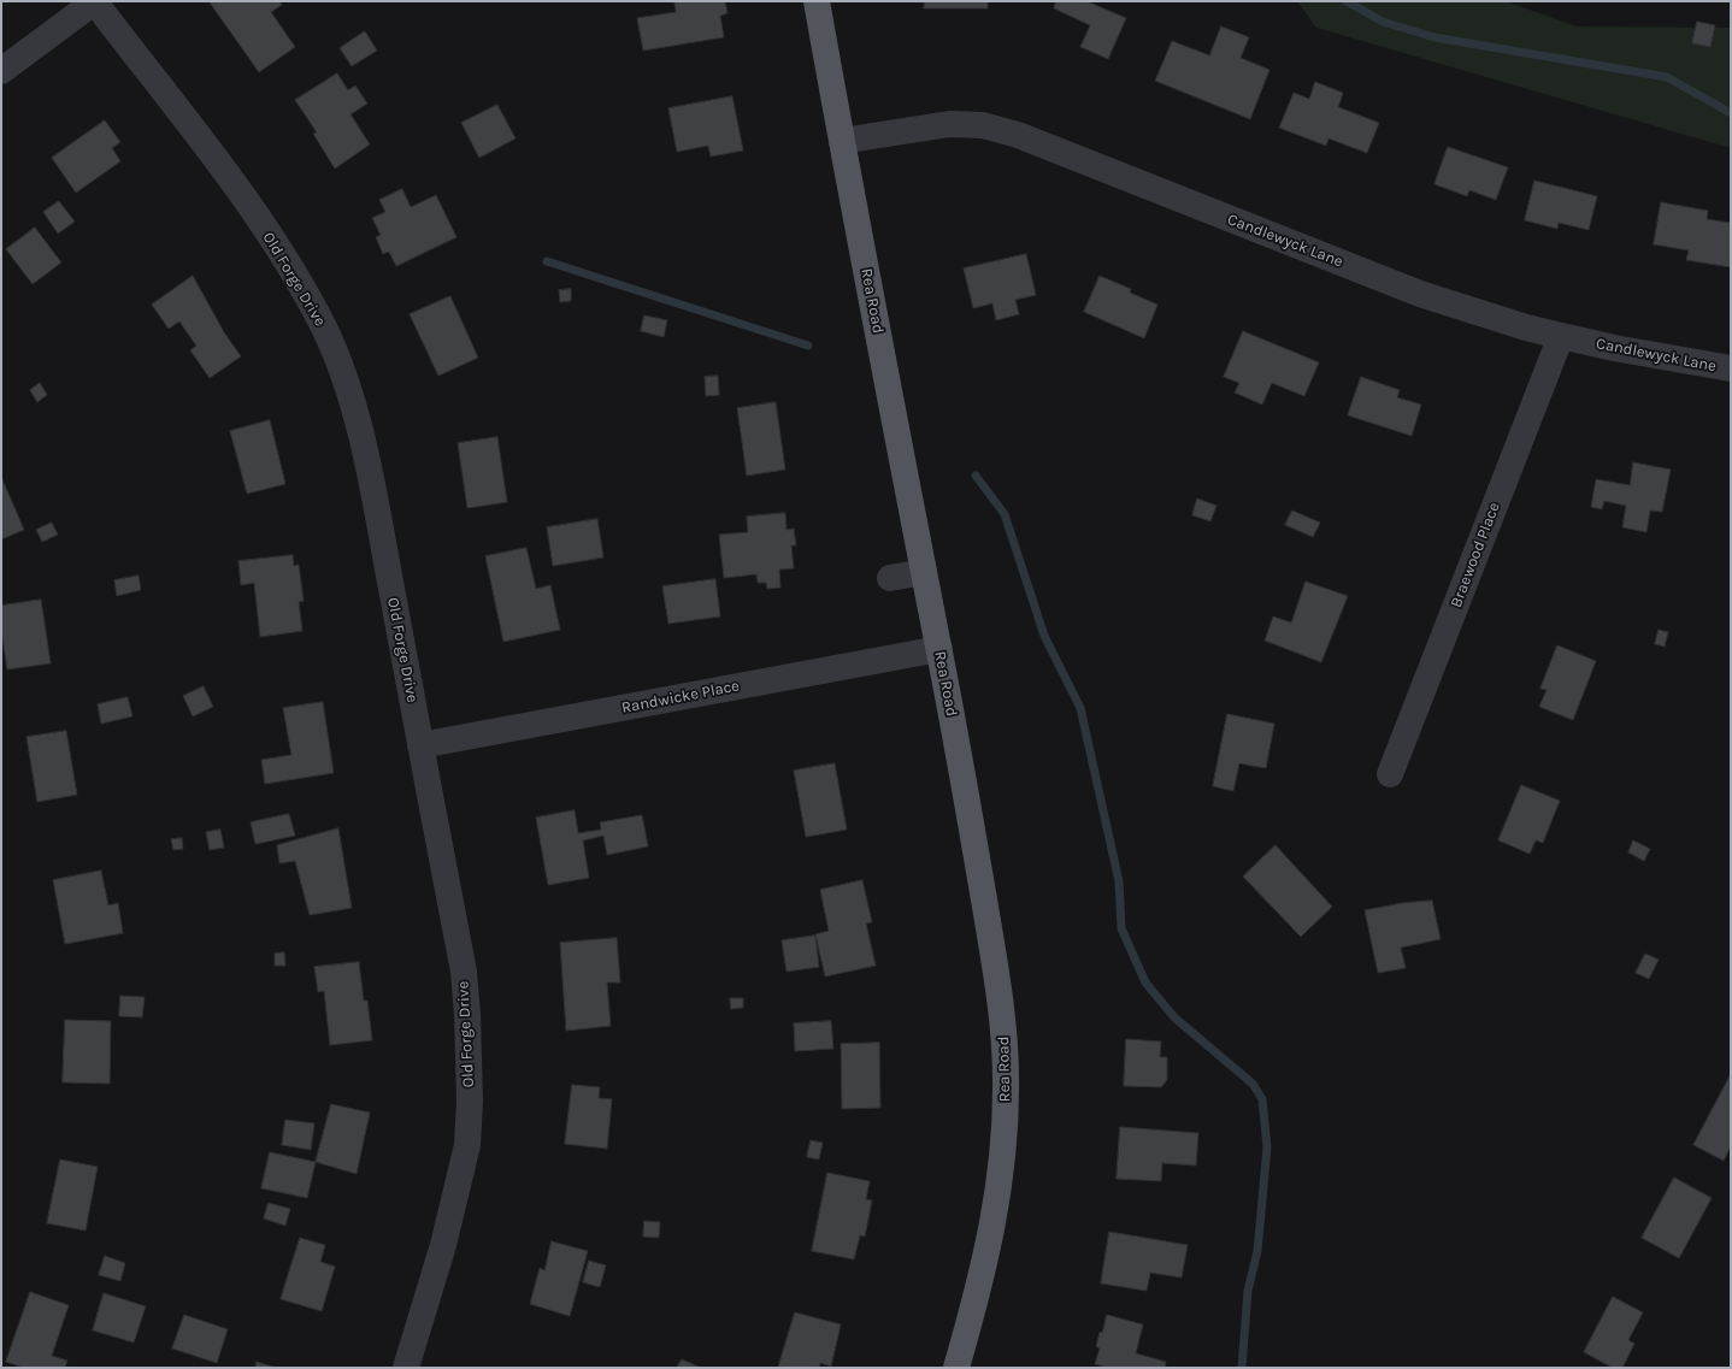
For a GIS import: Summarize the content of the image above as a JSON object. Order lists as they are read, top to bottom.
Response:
{
  "streets": {
    "main road": ["Rea Road"],
    "street": [
      "Candlewyck Lane",
      "Old Forge Drive",
      "Braewood Place",
      "Randwicke Place"
    ]
  },
  "crossings": [
    ["Candlewyck Lane", "Rea Road"],
    ["Candlewyck Lane", "Braewood Place"],
    ["Old Forge Drive", "Randwicke Place"],
    ["Rea Road", "Randwicke Place"]
  ]
}
